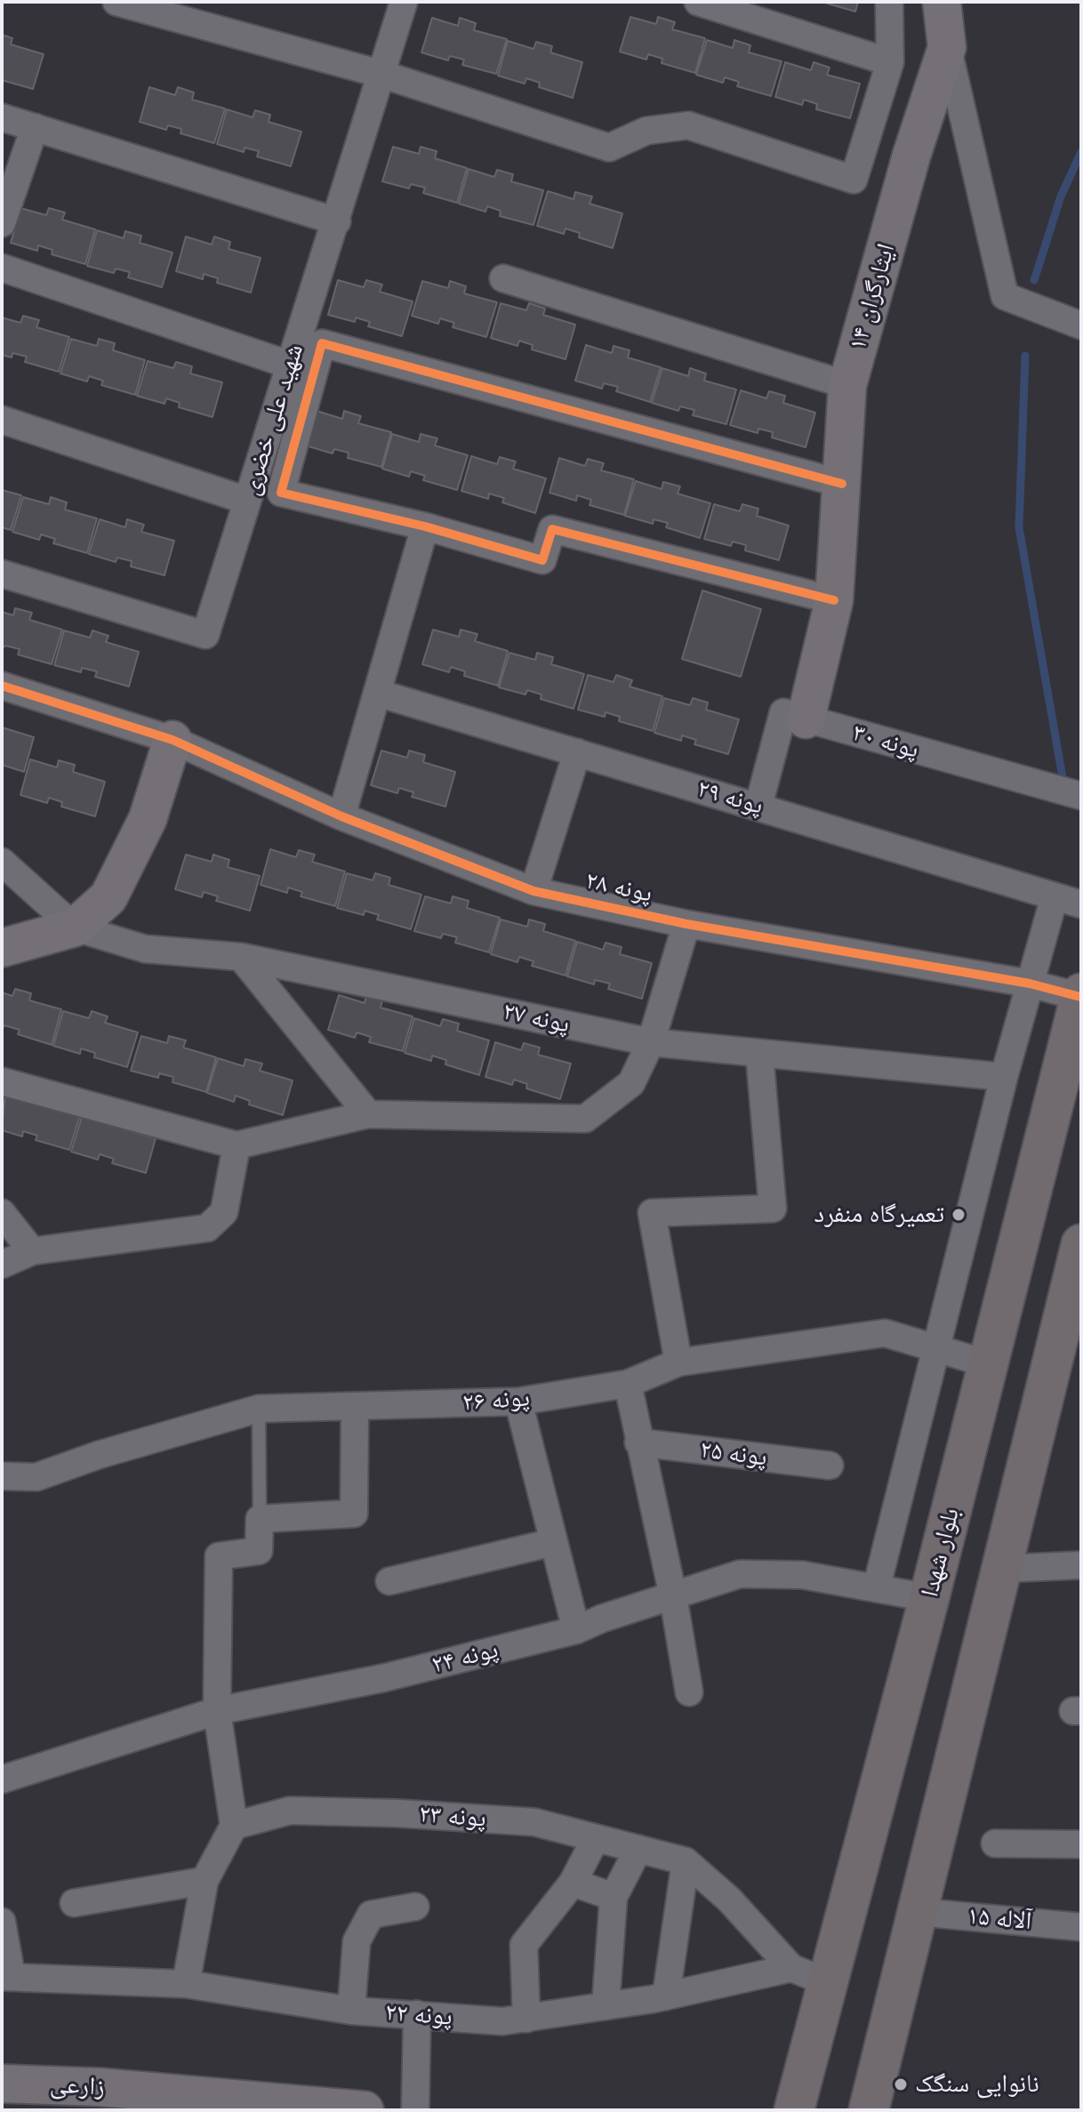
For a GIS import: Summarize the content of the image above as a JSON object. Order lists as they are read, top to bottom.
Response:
{
  "streets": {
    "main road": ["بلوار شهدا"],
    "street": [
      "ایثارگران ۱۴",
      "شهید علی خضری",
      "پونه ۳۰",
      "پونه ۲۹",
      "پونه ۲۸",
      "پونه ۲۷",
      "پونه ۲۶",
      "پونه ۲۵",
      "پونه ۲۴",
      "پونه ۲۳",
      "آلاله ۱۵",
      "پونه ۲۲",
      "زارعی"
    ]
  },
  "crossings": [
    ["ایثارگران ۱۴", "پونه ۳۰"],
    ["پونه ۳۰", "پونه ۲۹"],
    ["پونه ۲۸", "بلوار شهدا"],
    ["پونه ۲۶", "بلوار شهدا"],
    ["بلوار شهدا", "پونه ۲۴"],
    ["پونه ۲۳", "پونه ۲۲"]
  ],
  "places": ["تعمیرگاه منفرد", "نانوایی سنگک"]
}
